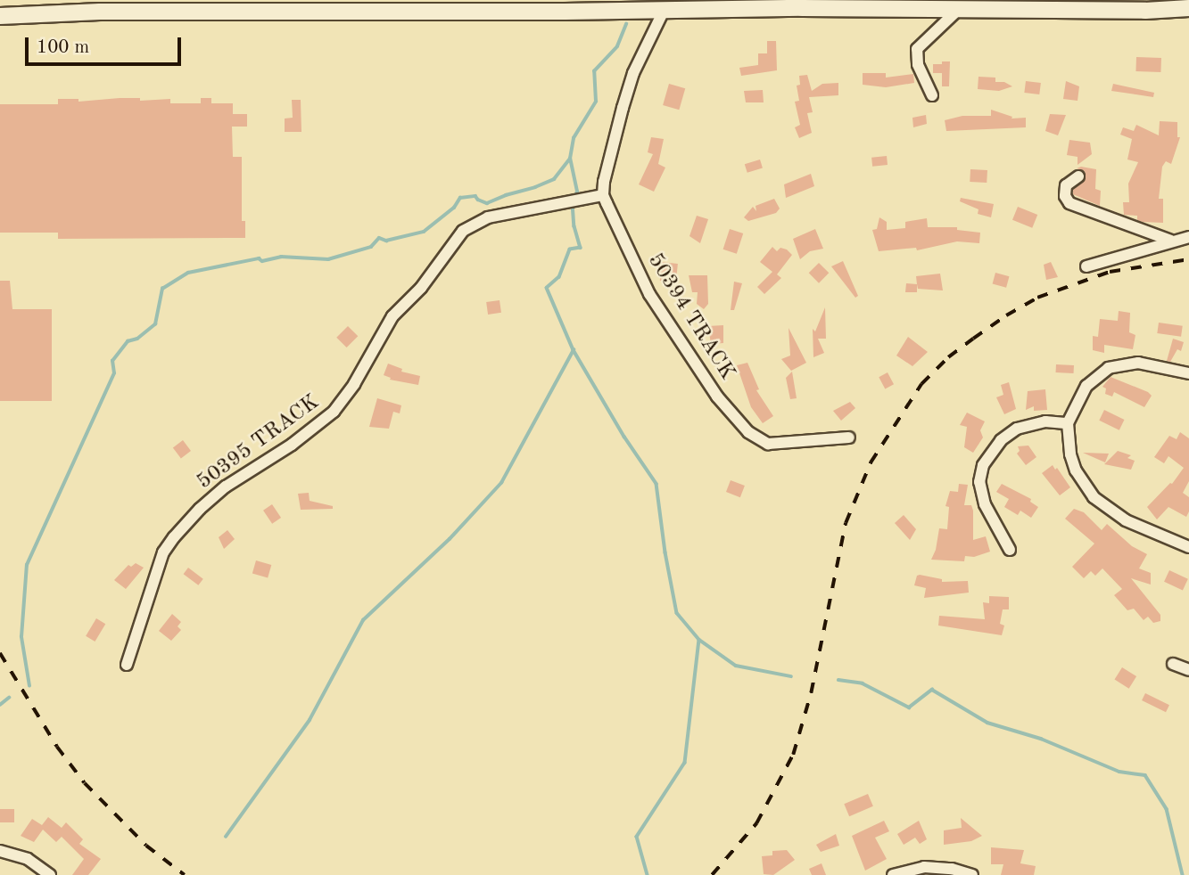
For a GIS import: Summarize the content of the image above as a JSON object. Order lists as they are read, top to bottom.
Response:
{
  "streets": {
    "street": ["50394 TRACK", "50395 TRACK"]
  },
  "crossings": [
    ["50394 TRACK", "50395 TRACK"]
  ],
  "scale_bar": "100 m"
}
